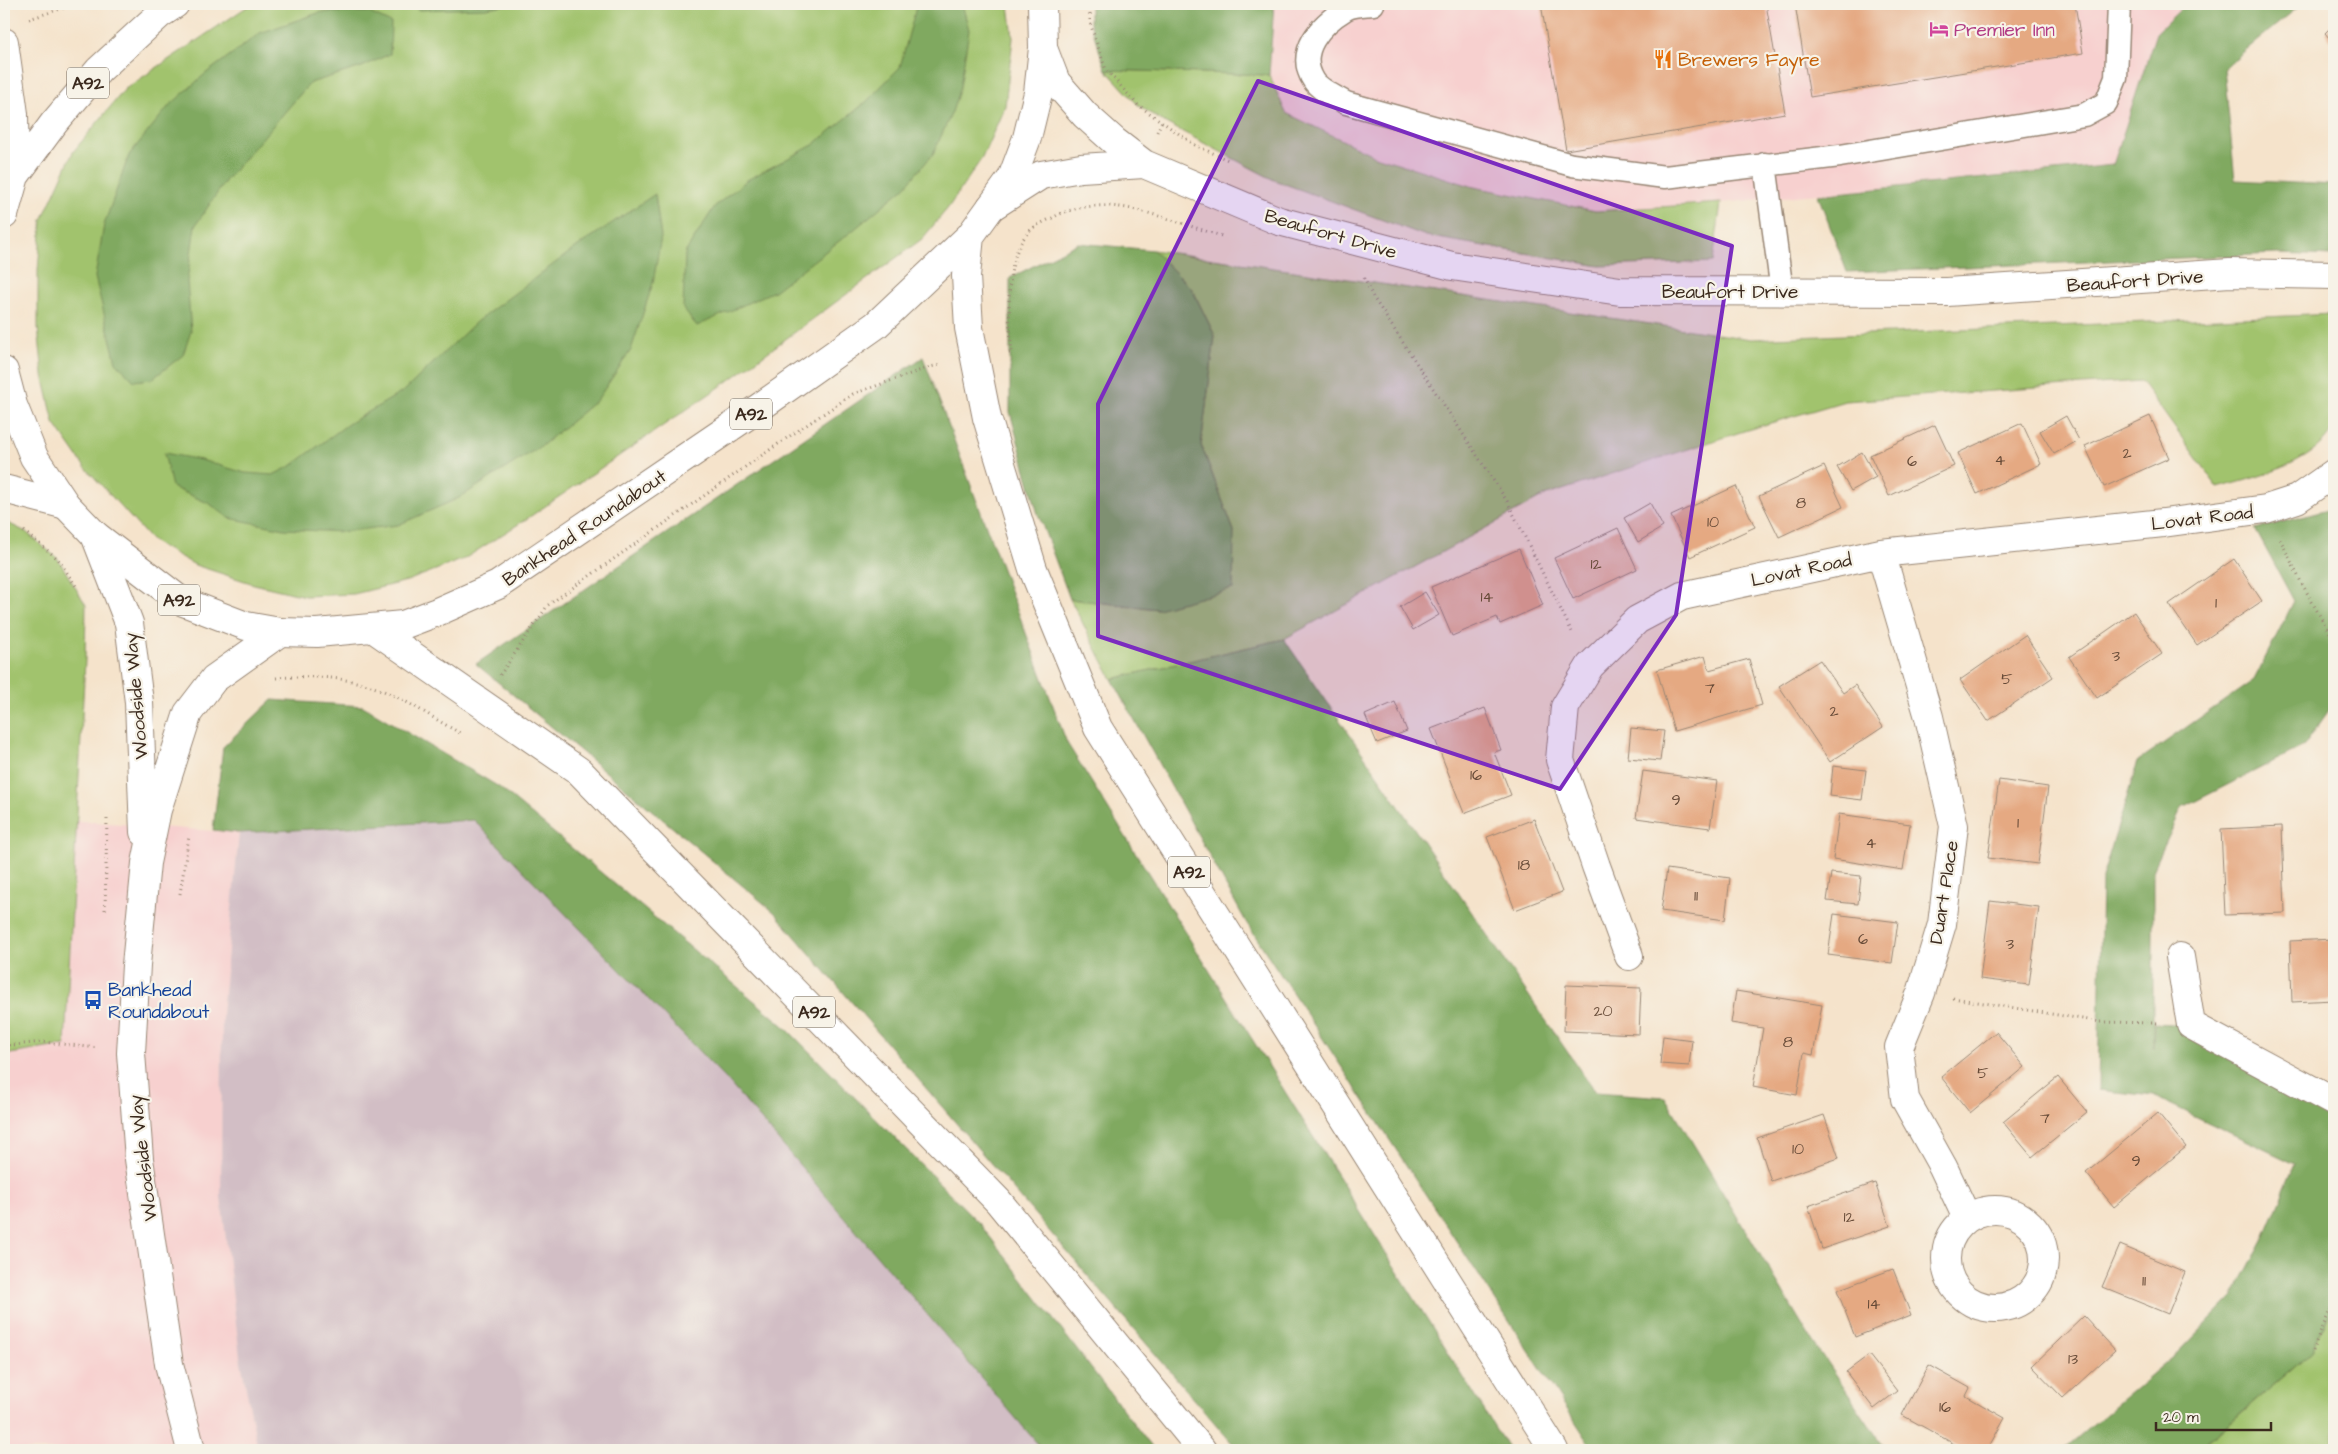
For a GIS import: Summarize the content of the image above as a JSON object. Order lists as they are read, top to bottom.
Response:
{
  "streets": {
    "main road": [
      "A92",
      "Beaufort Drive",
      "Lovat Road",
      "Bankhead Roundabout",
      "Woodside Way",
      "Duart Place"
    ]
  },
  "crossings": [
    ["A92", "Bankhead Roundabout"],
    ["Beaufort Drive", "Bankhead Roundabout"],
    ["Lovat Road", "Duart Place"],
    ["Bankhead Roundabout", "Woodside Way"]
  ],
  "places": {
    "hotel": ["Premier Inn"],
    "restaurant": ["Brewers Fayre"],
    "bus stop": ["Bankhead Roundabout"]
  },
  "house_numbers": [
    "2",
    "4",
    "6",
    "8",
    "10",
    "12",
    "14",
    "1",
    "3",
    "5",
    "7",
    "2",
    "16",
    "9",
    "1",
    "4",
    "18",
    "11",
    "6",
    "3",
    "20",
    "8",
    "5",
    "7",
    "10",
    "9",
    "12",
    "11",
    "14",
    "13",
    "16"
  ],
  "scale_bar": "20 m"
}
